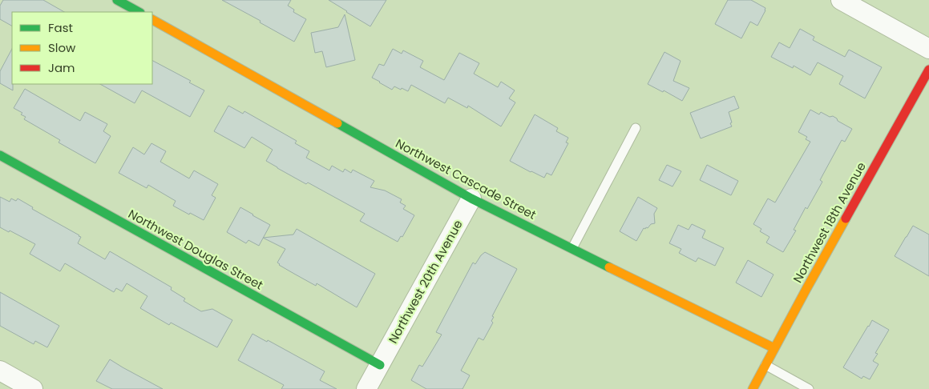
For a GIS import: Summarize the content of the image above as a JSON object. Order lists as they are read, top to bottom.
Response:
{
  "streets": {
    "street": [
      "Northwest Cascade Street",
      "Northwest 18th Avenue",
      "Northwest Douglas Street",
      "Northwest 20th Avenue"
    ]
  },
  "crossings": [
    ["Northwest Cascade Street", "Northwest 18th Avenue"],
    ["Northwest Cascade Street", "Northwest 20th Avenue"],
    ["Northwest Douglas Street", "Northwest 20th Avenue"]
  ],
  "legend": ["Fast", "Slow", "Jam"]
}
